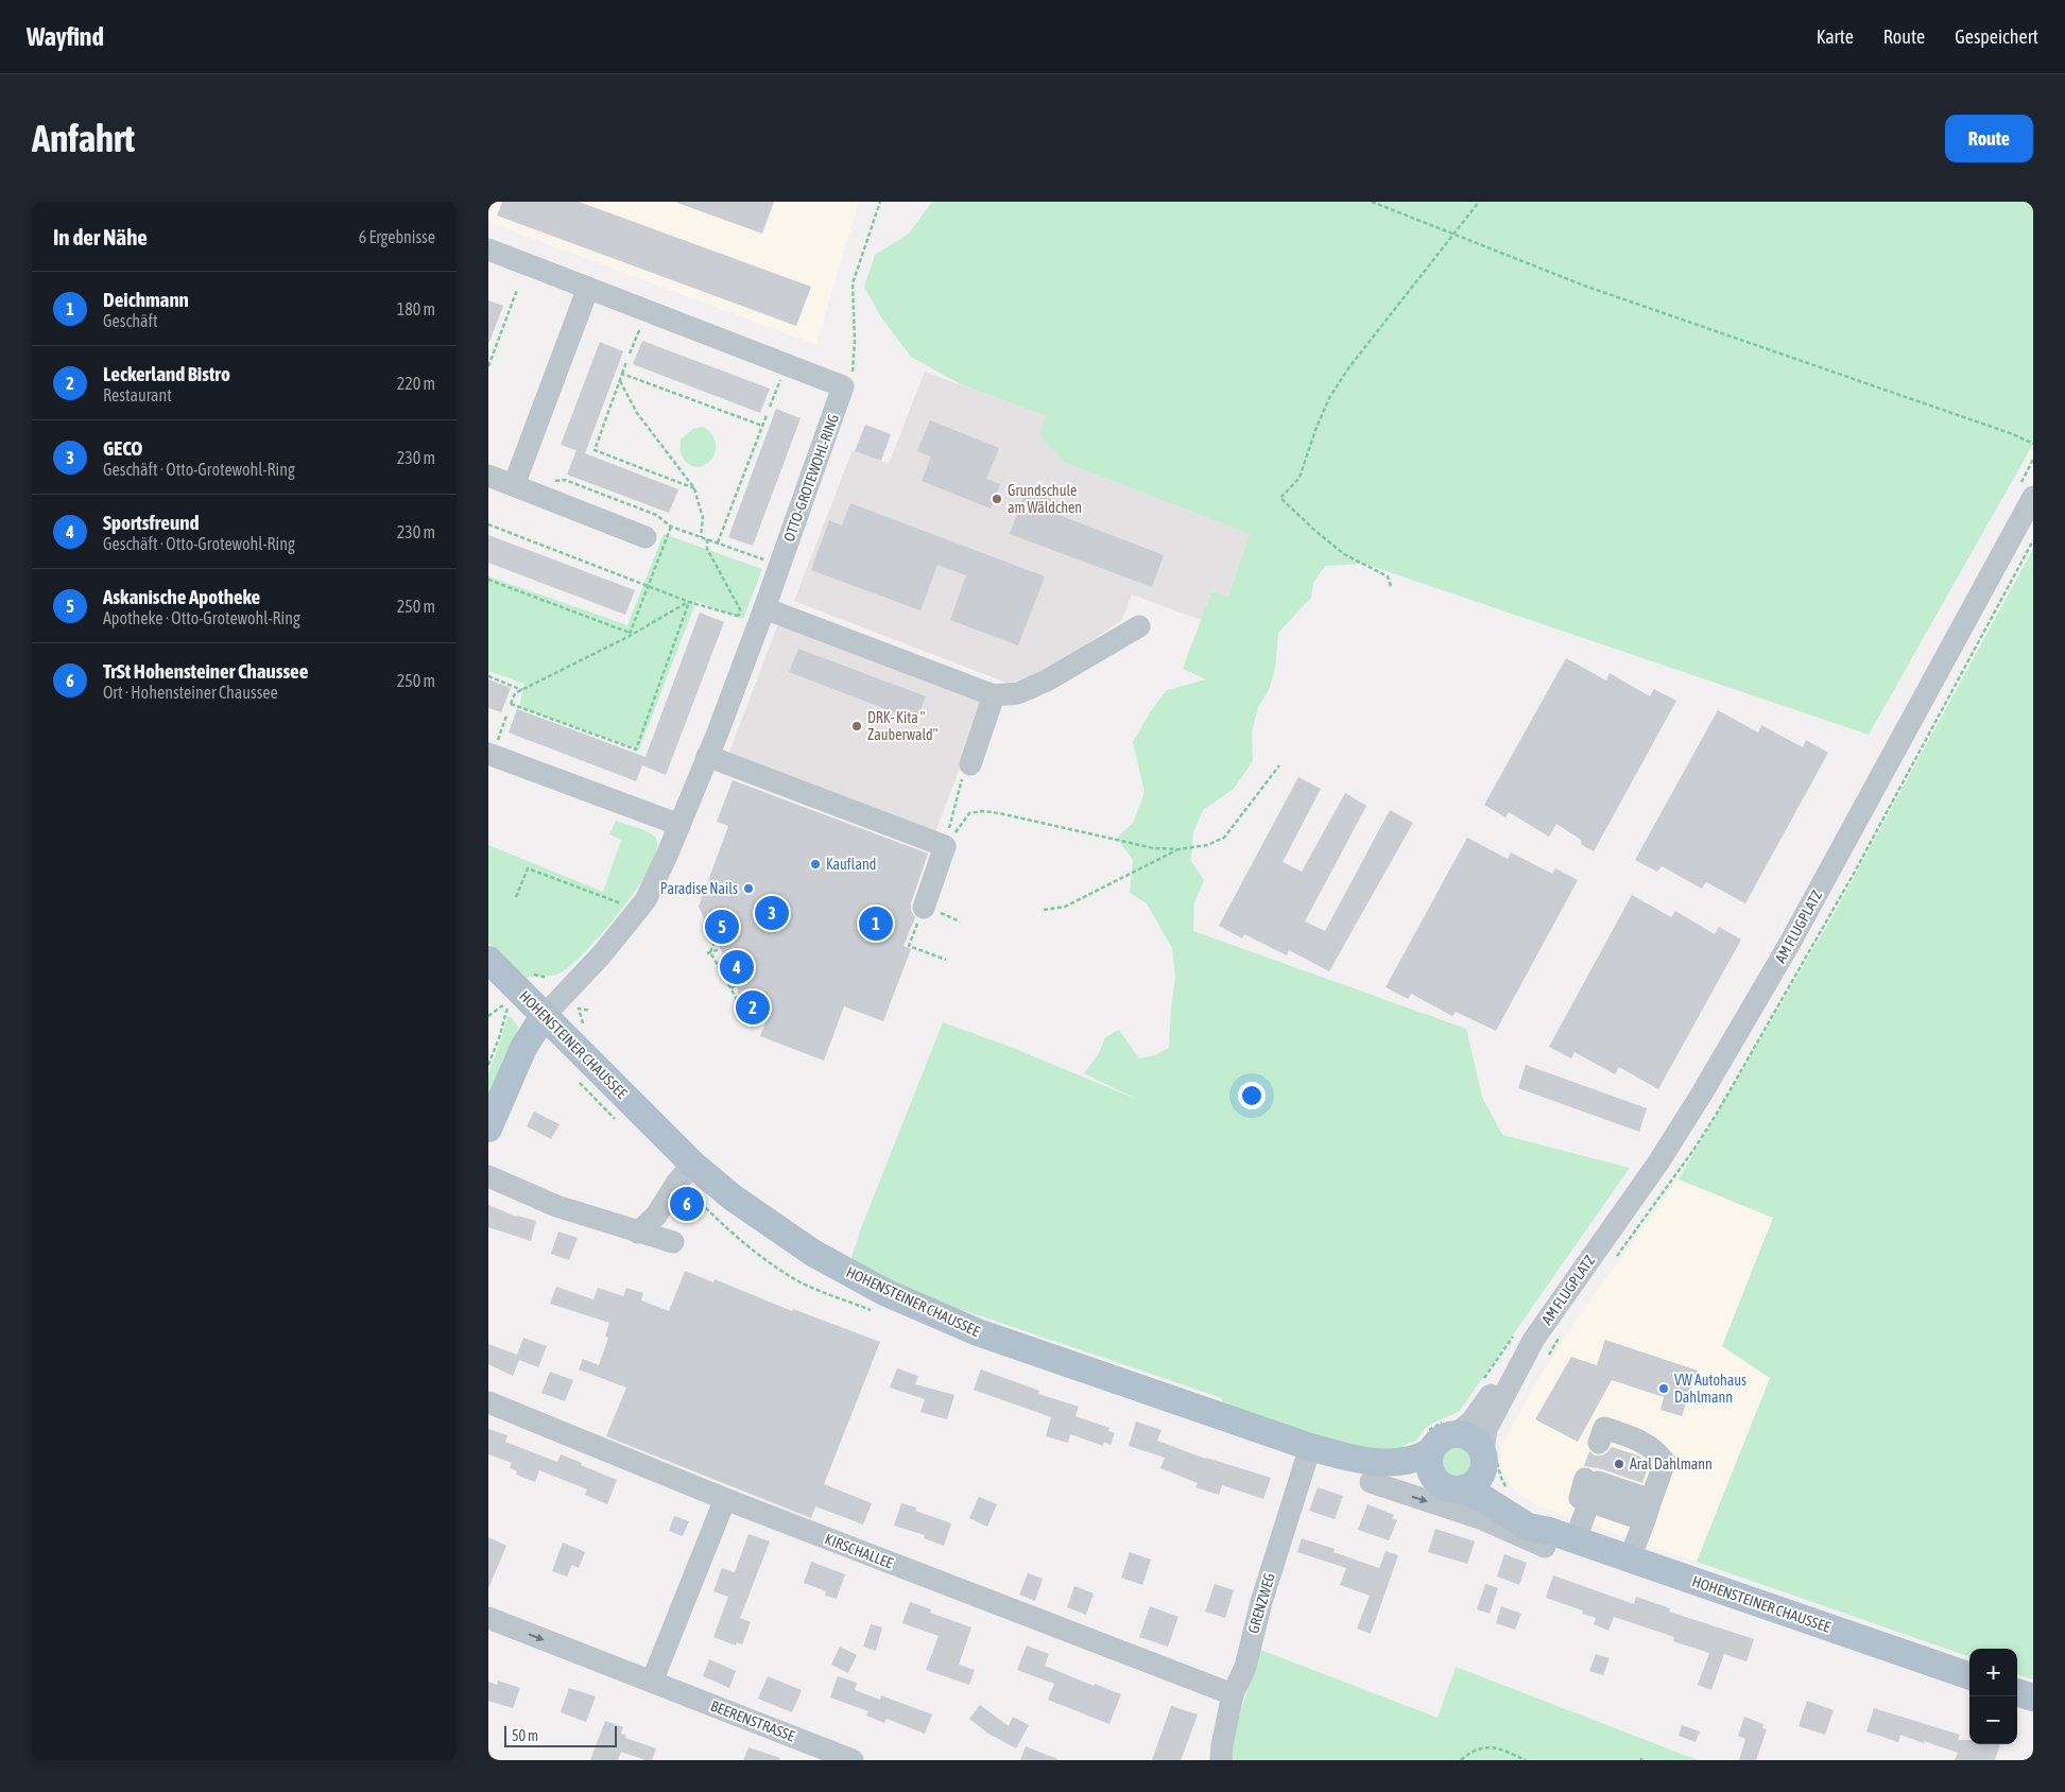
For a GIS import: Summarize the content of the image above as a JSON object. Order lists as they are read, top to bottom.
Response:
{
  "streets": {
    "main road": ["HOHENSTEINER CHAUSSEE"],
    "street": [
      "OTTO-GROTEWOHL-RING",
      "AM FLUGPLATZ",
      "KIRSCHALLEE",
      "GRENZWEG",
      "BEERENSTRASSE"
    ]
  },
  "crossings": [
    ["OTTO-GROTEWOHL-RING", "HOHENSTEINER CHAUSSEE"],
    ["AM FLUGPLATZ", "HOHENSTEINER CHAUSSEE"],
    ["HOHENSTEINER CHAUSSEE", "GRENZWEG"],
    ["KIRSCHALLEE", "GRENZWEG"]
  ],
  "one_way": ["BEERENSTRASSE"],
  "places": [
    "Grundschule am Wäldchen",
    "DRK- Kita \" Zauberwald\"",
    "Kaufland",
    "Paradise Nails",
    "VW Autohaus Dahlmann",
    "Aral Dahlmann"
  ],
  "scale_bar": "50 m",
  "page": {
    "header": "Wayfind",
    "nav": ["Karte", "Route", "Gespeichert"],
    "buttons": "Route",
    "title": "Anfahrt",
    "heading": ["In der Nähe", "6 Ergebnisse"],
    "list": [
      {
        "mark": "1",
        "name": "Deichmann",
        "note": "Geschäft",
        "value": "180 m"
      },
      {
        "mark": "2",
        "name": "Leckerland Bistro",
        "note": "Restaurant",
        "value": "220 m"
      },
      {
        "mark": "3",
        "name": "GECO",
        "note": "Geschäft · Otto-Grotewohl-Ring",
        "value": "230 m"
      },
      {
        "mark": "4",
        "name": "Sportsfreund",
        "note": "Geschäft · Otto-Grotewohl-Ring",
        "value": "230 m"
      },
      {
        "mark": "5",
        "name": "Askanische Apotheke",
        "note": "Apotheke · Otto-Grotewohl-Ring",
        "value": "250 m"
      },
      {
        "mark": "6",
        "name": "TrSt Hohensteiner Chaussee",
        "note": "Ort · Hohensteiner Chaussee",
        "value": "250 m"
      }
    ],
    "pins": [
      "3",
      "1",
      "5",
      "4",
      "2",
      "6"
    ],
    "map_buttons": ["+", "−"],
    "scale": "50 m"
  }
}
